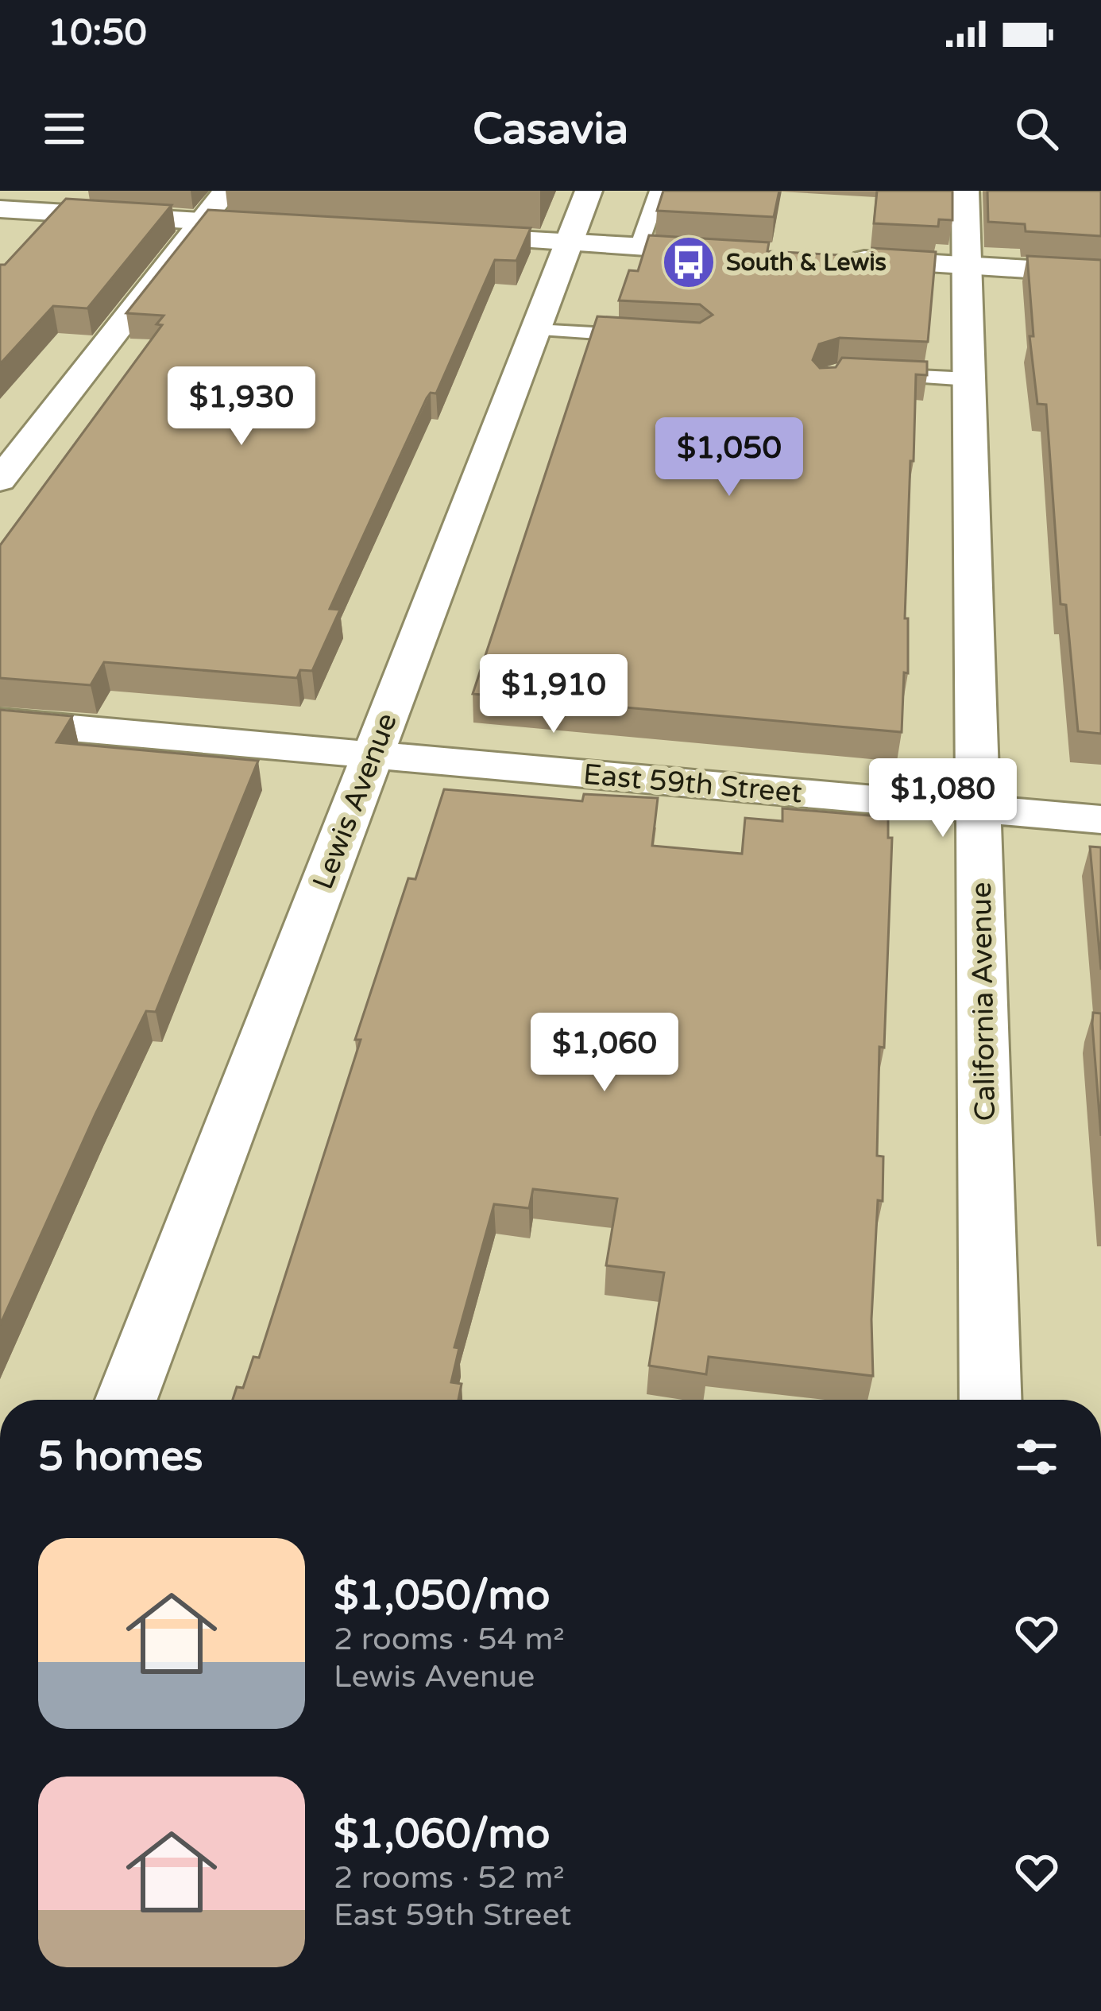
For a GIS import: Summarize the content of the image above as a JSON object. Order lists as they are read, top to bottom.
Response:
{
  "streets": {
    "street": ["East 59th Street", "Lewis Avenue", "California Avenue"]
  },
  "crossings": [
    ["East 59th Street", "Lewis Avenue"],
    ["East 59th Street", "California Avenue"]
  ],
  "places": {
    "bus stop": ["South & Lewis"]
  },
  "page": {
    "status": "10:50",
    "header": "Casavia",
    "price": [
      "$1,930",
      "$1,050",
      "$1,910",
      "$1,080",
      "$1,060"
    ],
    "heading": "5 homes",
    "list": [
      {
        "name": "$1,050/mo",
        "note": "2 rooms · 54 m² · Lewis Avenue"
      },
      {
        "name": "$1,060/mo",
        "note": "2 rooms · 52 m² · East 59th Street"
      }
    ]
  }
}
